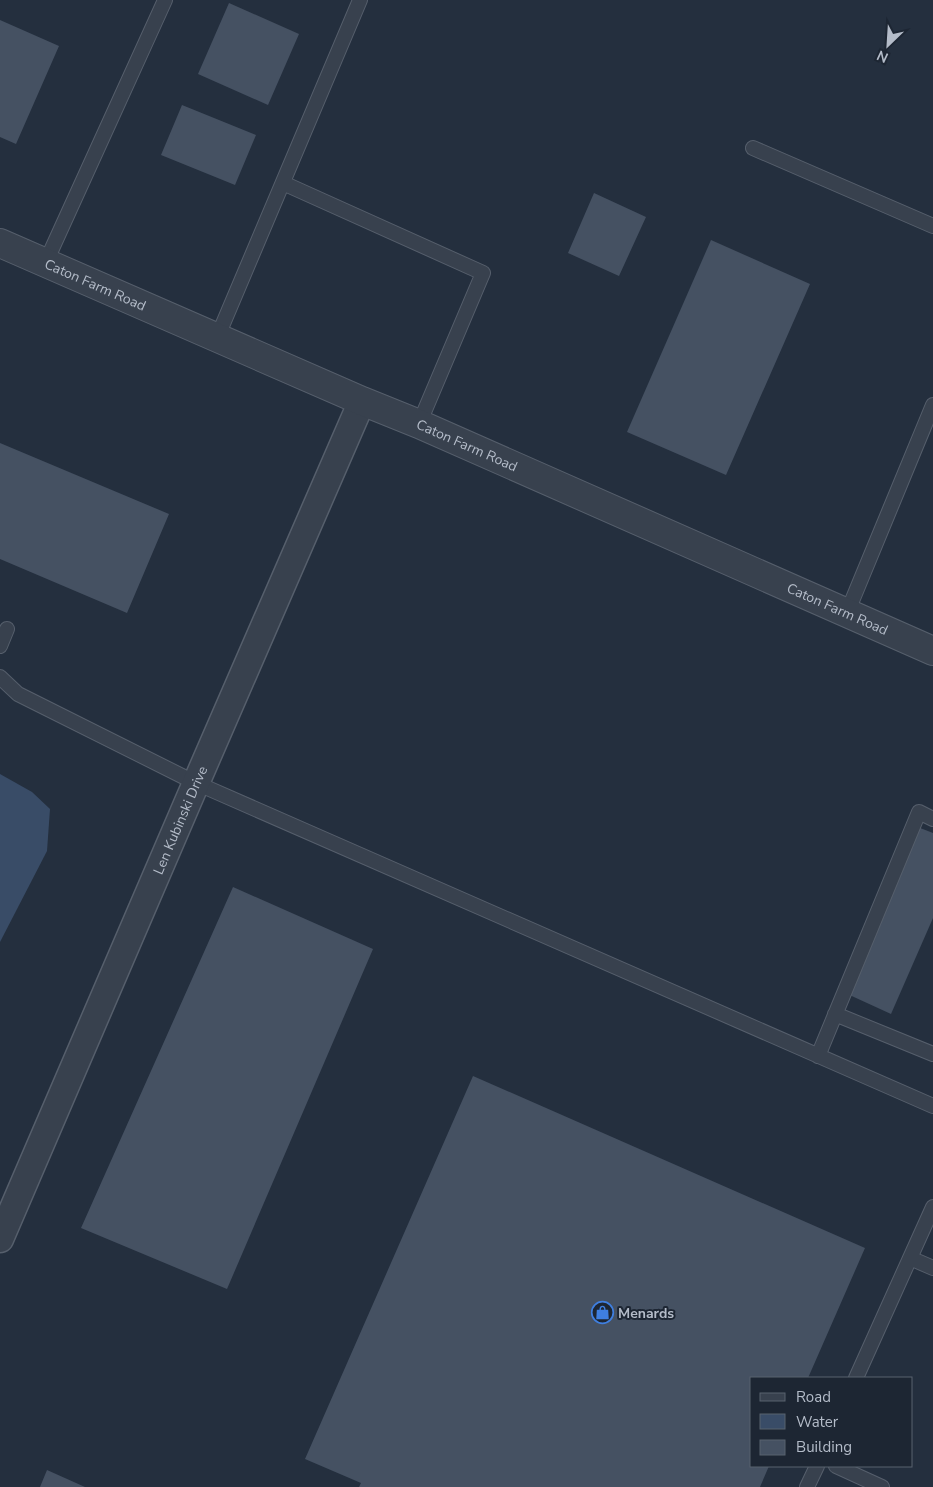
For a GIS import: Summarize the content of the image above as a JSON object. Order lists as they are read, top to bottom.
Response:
{
  "streets": {
    "street": ["Caton Farm Road", "Len Kubinski Drive"]
  },
  "crossings": [
    ["Caton Farm Road", "Len Kubinski Drive"]
  ],
  "places": {
    "shop": ["Menards"]
  },
  "legend": ["Road", "Water", "Building"],
  "north": "bottom left"
}
